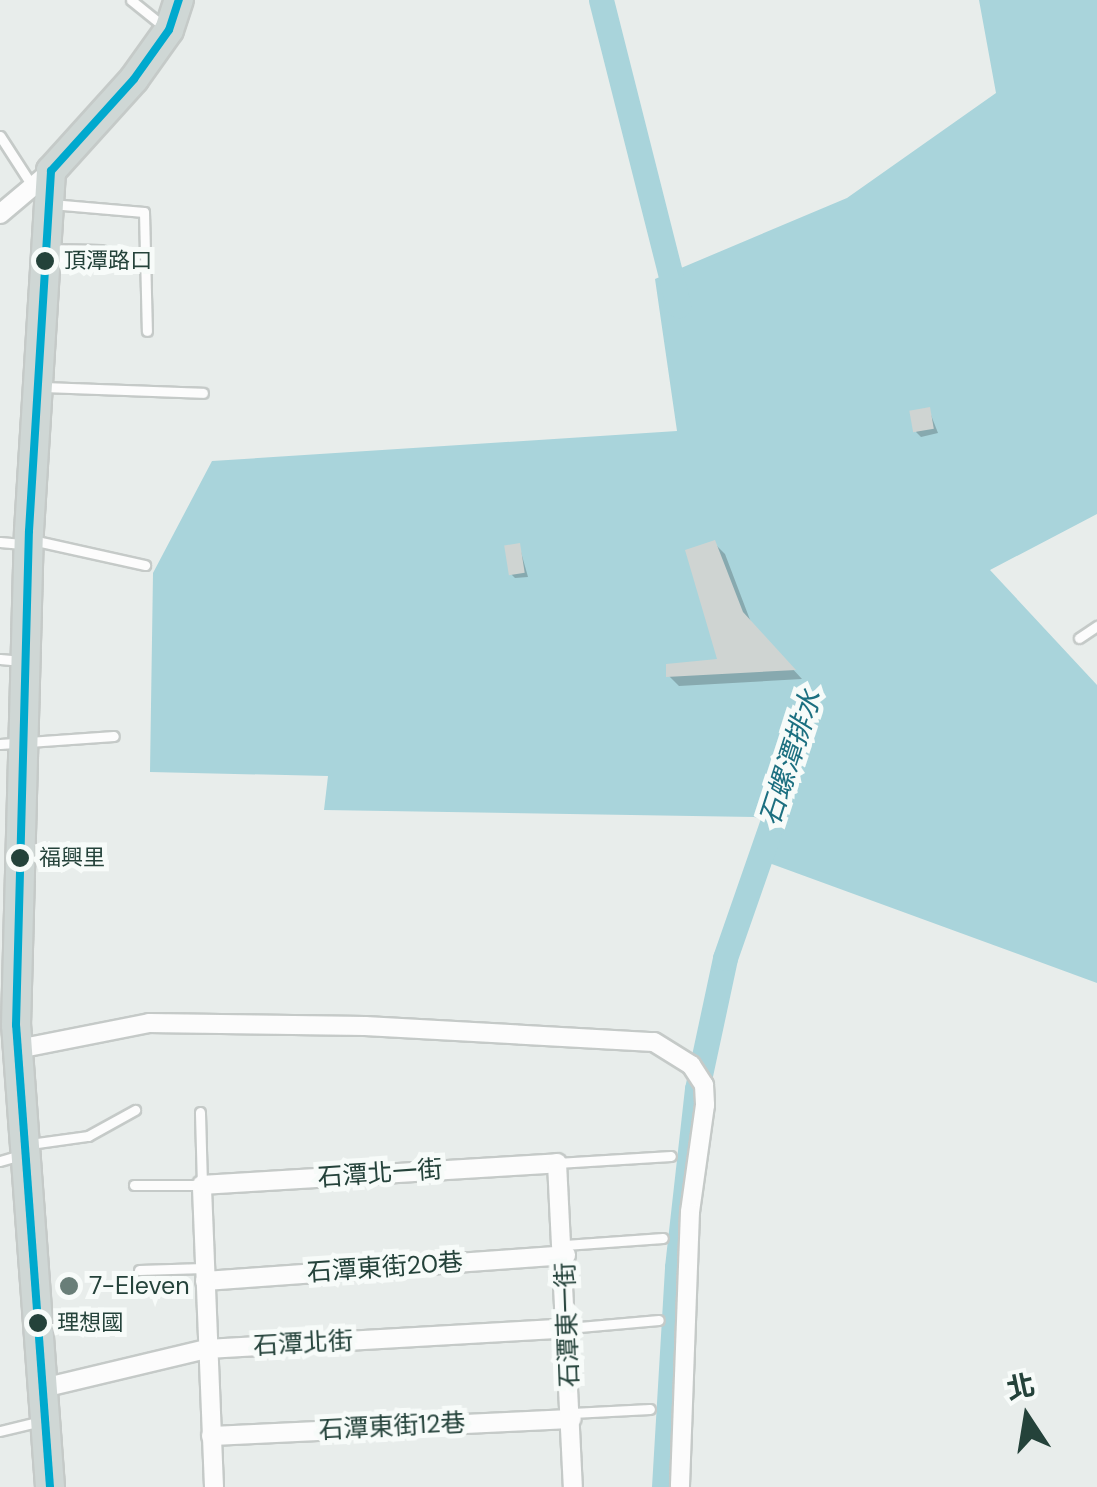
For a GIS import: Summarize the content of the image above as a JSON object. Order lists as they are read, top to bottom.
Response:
{
  "streets": {
    "street": [
      "石潭北一街",
      "石潭東街20巷",
      "石潭東一街",
      "石潭北街",
      "石潭東街12巷"
    ]
  },
  "crossings": [
    ["石潭北一街", "石潭東一街"],
    ["石潭東街20巷", "石潭東一街"],
    ["石潭東一街", "石潭北街"],
    ["石潭東一街", "石潭東街12巷"]
  ],
  "water": ["石螺潭排水"],
  "places": [
    "頂潭路口",
    "福興里",
    "7-Eleven",
    "理想國"
  ],
  "north": "top"
}
